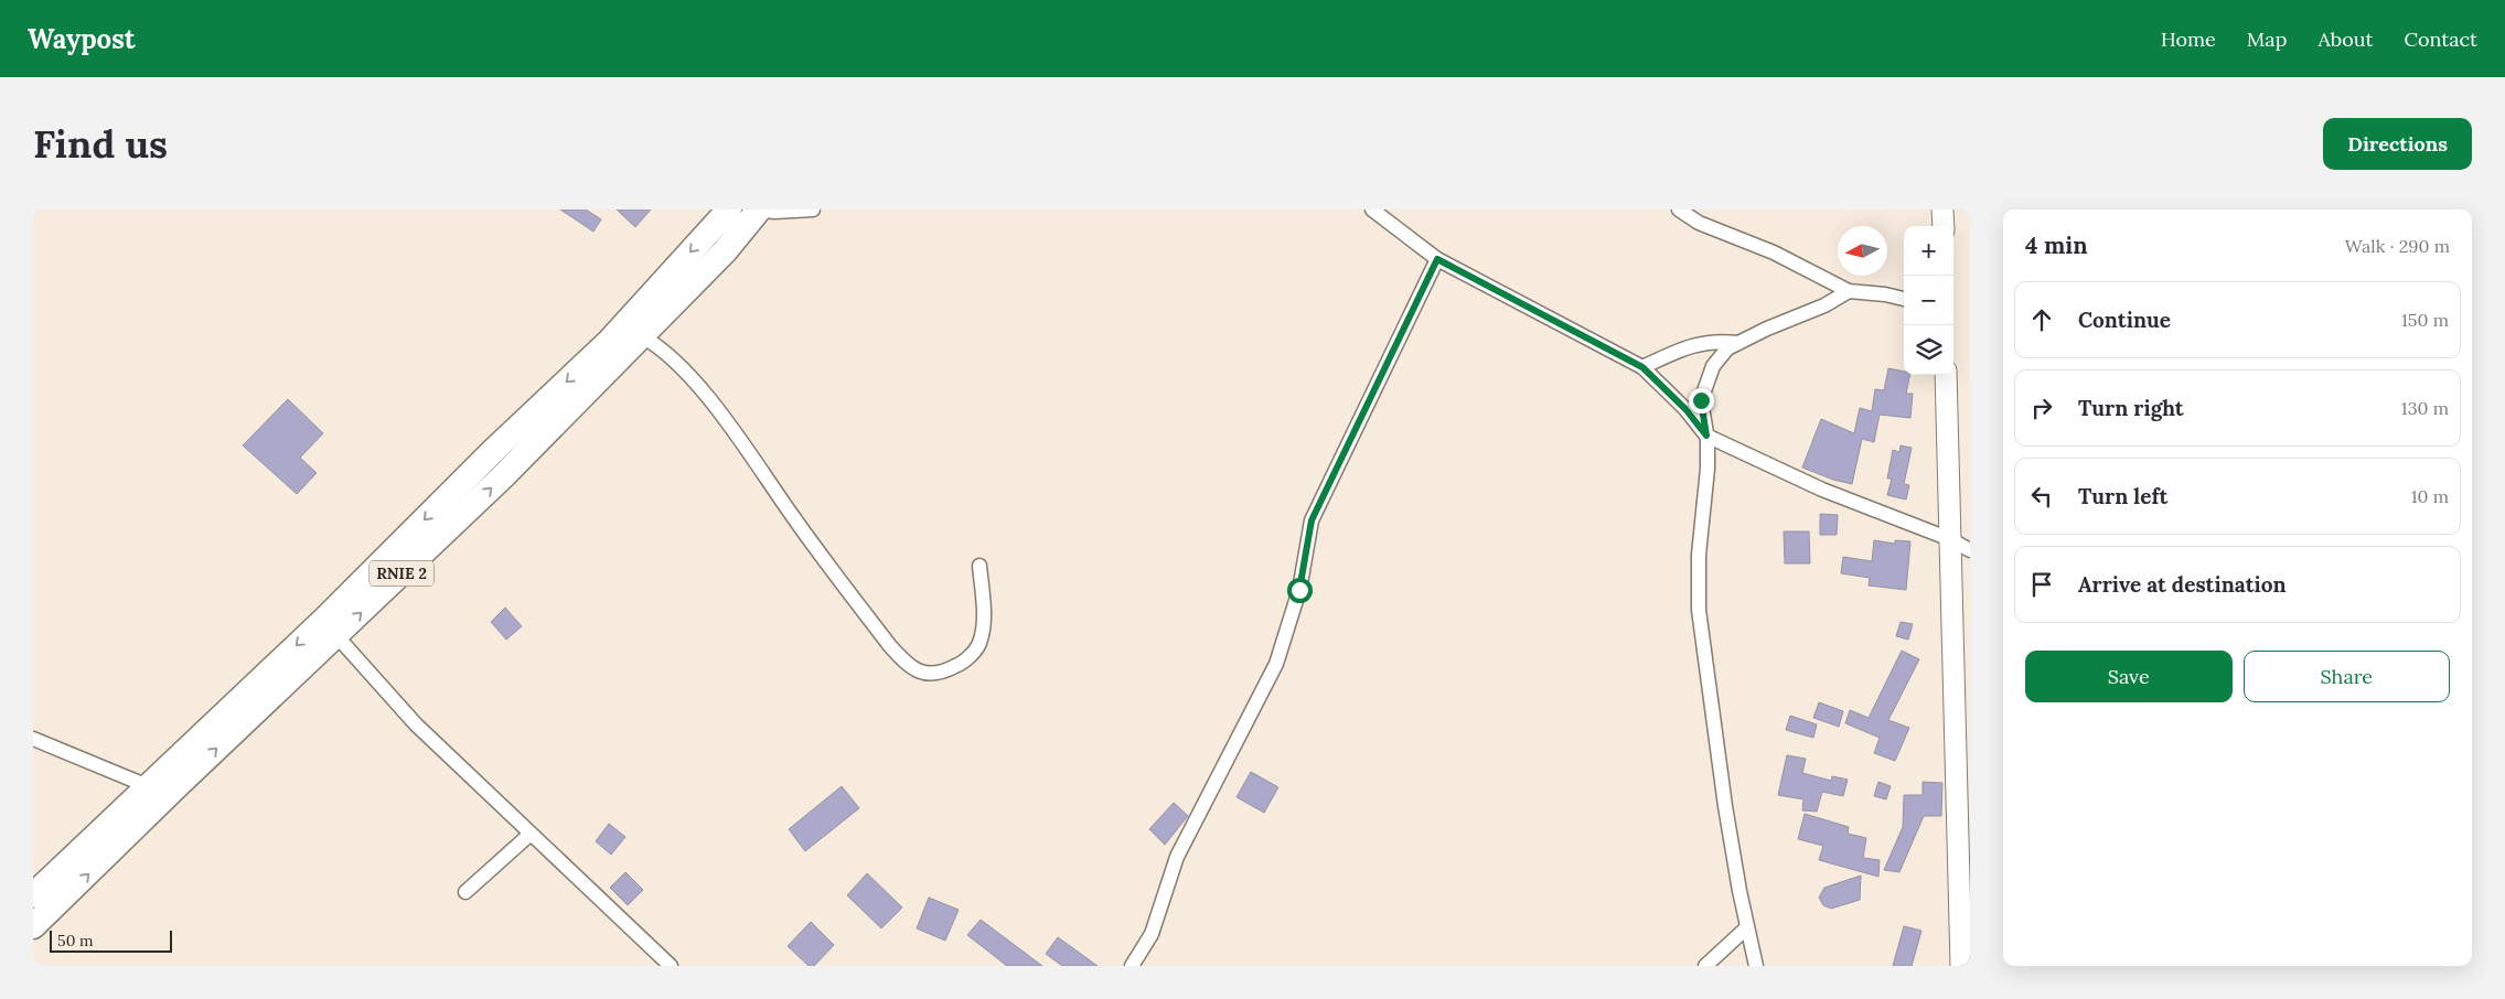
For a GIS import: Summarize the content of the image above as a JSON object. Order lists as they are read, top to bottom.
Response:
{
  "streets": {
    "highway": ["RNIE 2"]
  },
  "scale_bar": "50 m",
  "north": "left",
  "page": {
    "header": "Waypost",
    "nav": [
      "Home",
      "Map",
      "About",
      "Contact"
    ],
    "buttons": [
      "Directions",
      ["Save", "Share"]
    ],
    "title": "Find us",
    "heading": ["4 min", "Walk · 290 m"],
    "map_buttons": ["+", "−"],
    "list": [
      ["Continue", "150 m"],
      ["Turn right", "130 m"],
      ["Turn left", "10 m"],
      "Arrive at destination"
    ],
    "scale": "50 m"
  }
}
